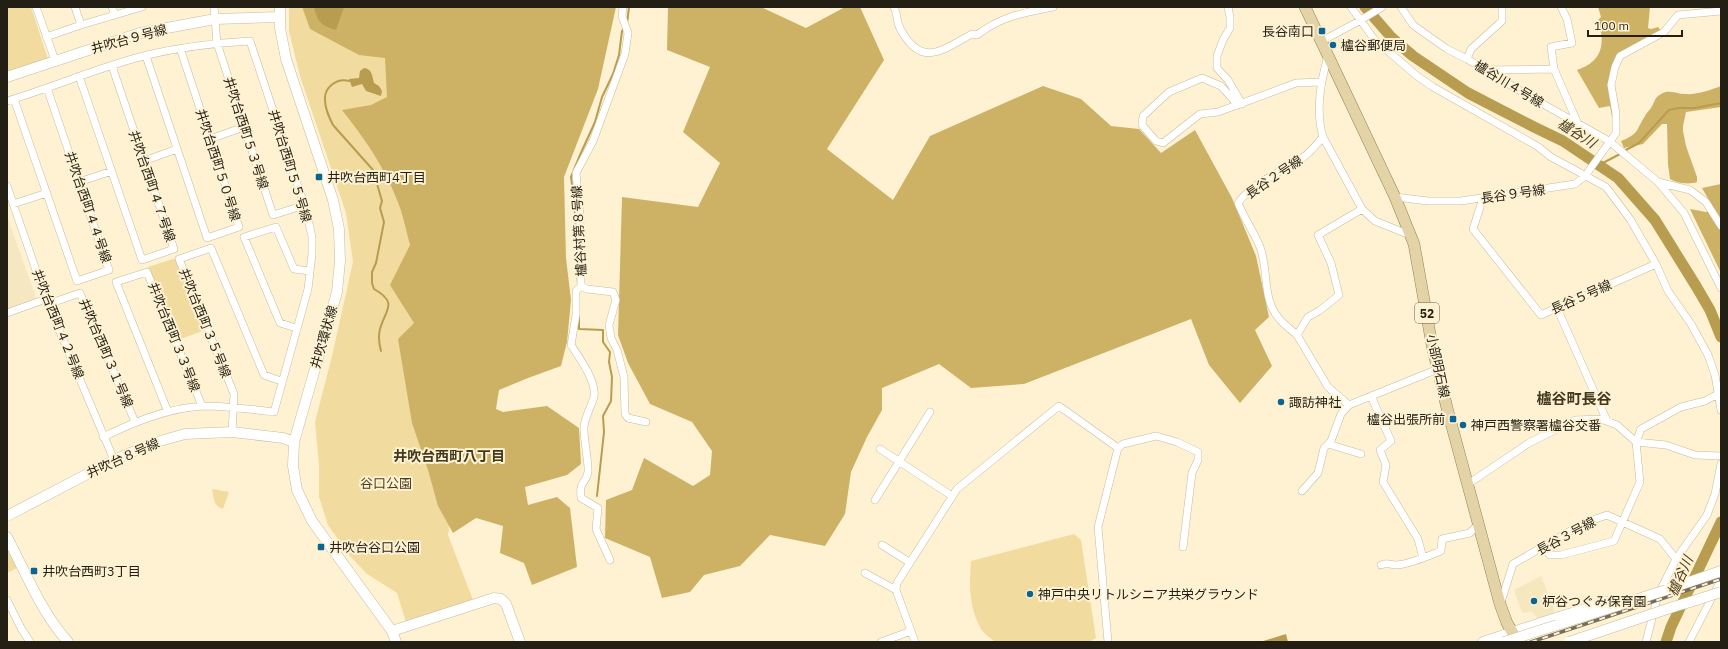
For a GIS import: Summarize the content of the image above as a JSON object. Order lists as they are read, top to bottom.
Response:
{
  "streets": {
    "main road": ["52", "小部明石線"],
    "street": [
      "井吹台９号線",
      "櫨谷川４号線",
      "井吹台西町５３号線",
      "井吹台西町５０号線",
      "井吹台西町５５号線",
      "長谷２号線",
      "井吹台西町４７号線",
      "長谷９号線",
      "井吹台西町４４号線",
      "櫨谷村第８号線",
      "長谷５号線",
      "井吹台西町３５号線",
      "井吹台西町４２号線",
      "井吹台西町３３号線",
      "井吹環状線",
      "井吹台西町３１号線",
      "井吹台８号線",
      "長谷３号線"
    ]
  },
  "crossings": [
    ["井吹台９号線", "井吹台西町５３号線"],
    ["井吹台９号線", "井吹環状線"],
    ["櫨谷川４号線", "長谷９号線"],
    ["井吹台西町５３号線", "井吹台西町５５号線"],
    ["井吹台西町５０号線", "井吹台西町５５号線"],
    ["井吹台西町５５号線", "井吹台西町４７号線"],
    ["井吹台西町５５号線", "井吹台西町４４号線"],
    ["井吹台西町５５号線", "井吹台西町３５号線"],
    ["井吹台西町５５号線", "井吹台西町４２号線"],
    ["井吹台西町５５号線", "井吹台西町３３号線"],
    ["井吹台西町５５号線", "井吹台西町３１号線"],
    ["長谷９号線", "長谷５号線"],
    ["長谷９号線", "小部明石線"],
    ["井吹台西町３５号線", "井吹台８号線"],
    ["井吹台西町４２号線", "井吹台西町３１号線"],
    ["井吹台西町４２号線", "井吹台８号線"],
    ["井吹環状線", "井吹台８号線"],
    ["小部明石線", "長谷３号線"]
  ],
  "districts": ["櫨谷町長谷", "井吹台西町八丁目"],
  "water": ["櫨谷川"],
  "parks": ["谷口公園"],
  "places": {
    "transit": [
      "長谷南口",
      "井吹台西町4丁目",
      "櫨谷出張所前",
      "井吹台谷口公園",
      "井吹台西町3丁目"
    ],
    "other": [
      "櫨谷郵便局",
      "諏訪神社",
      "神戸西警察署櫨谷交番",
      "神戸中央リトルシニア共栄グラウンド",
      "枦谷つぐみ保育園"
    ]
  },
  "scale_bar": "100 m"
}
